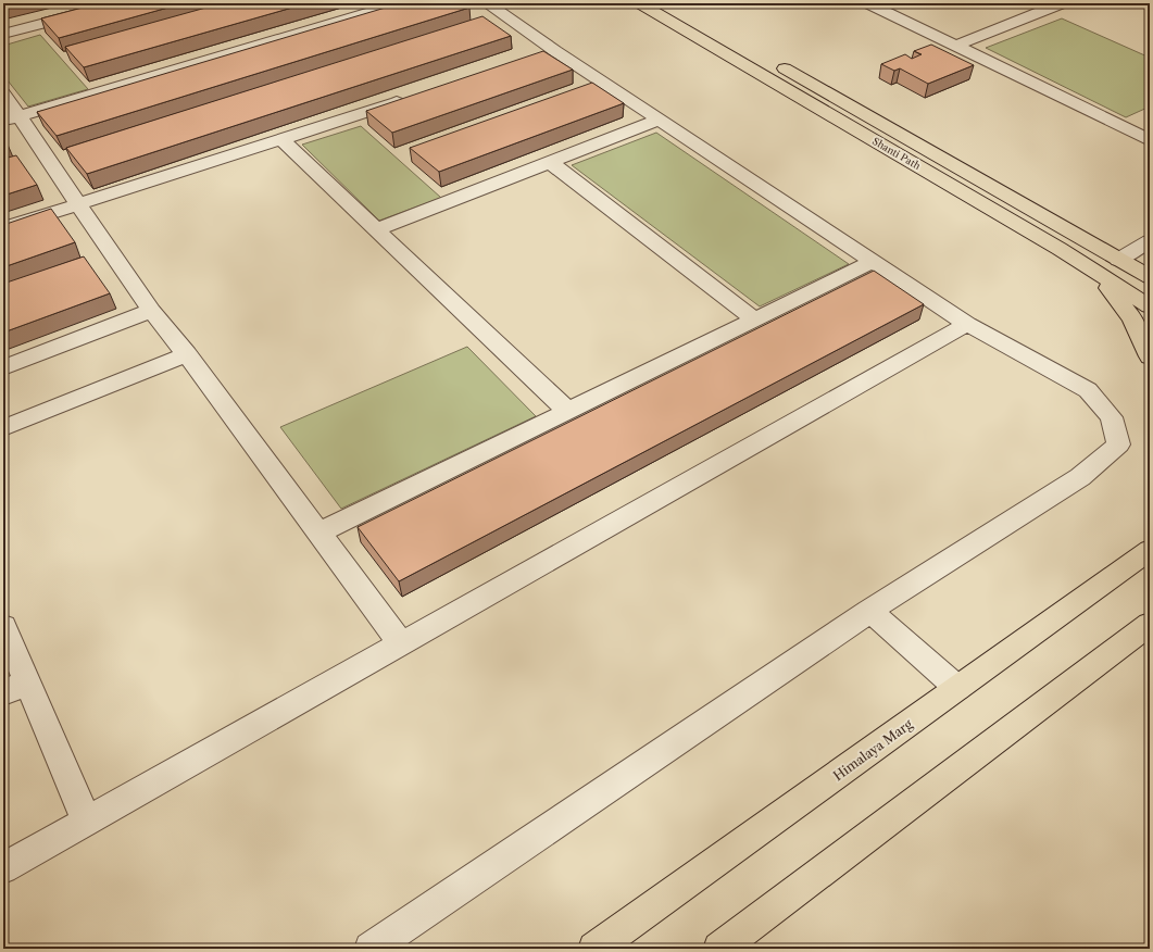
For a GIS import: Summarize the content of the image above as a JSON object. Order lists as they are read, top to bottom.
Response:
{
  "streets": {
    "main road": ["Shanti Path", "Himalaya Marg"]
  }
}
